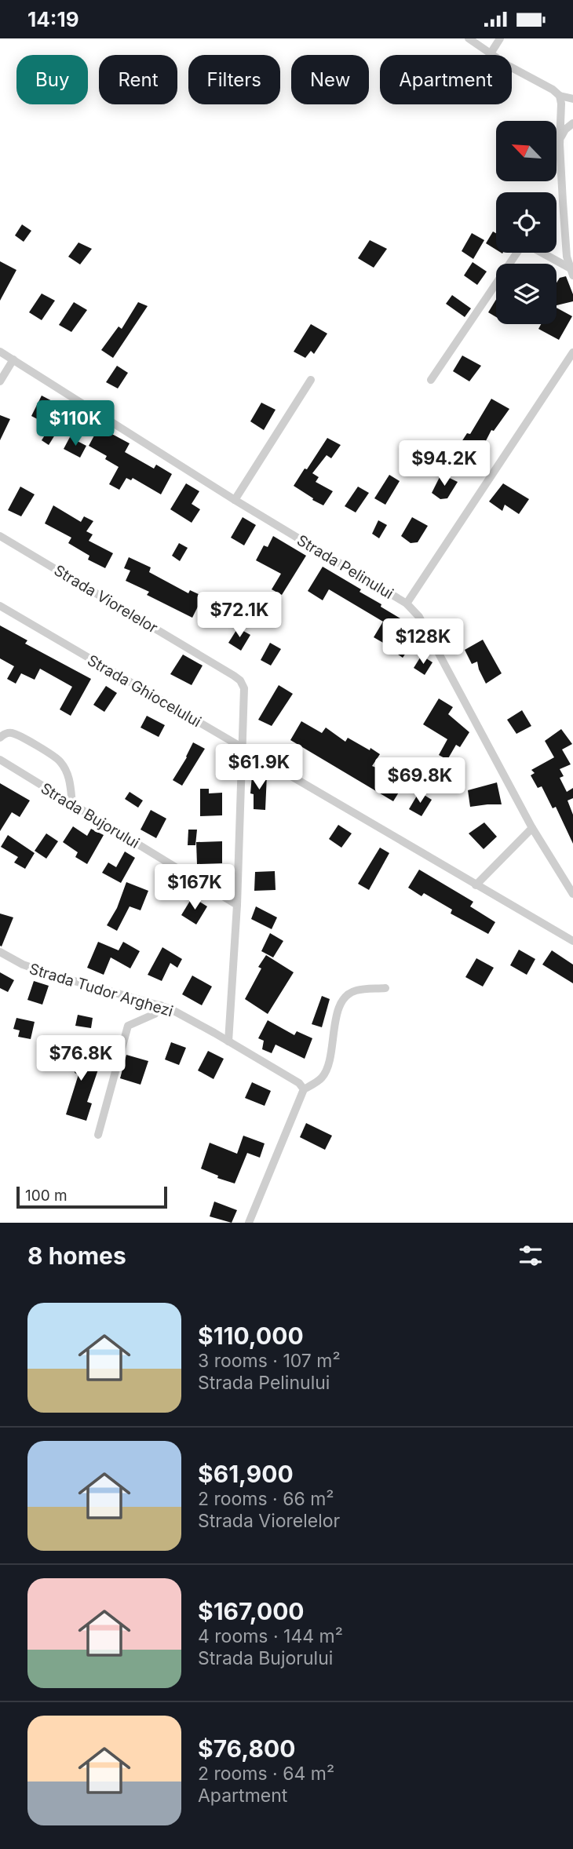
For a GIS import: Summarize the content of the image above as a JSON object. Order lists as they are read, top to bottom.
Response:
{
  "streets": {
    "street": [
      "Strada Pelinului",
      "Strada Viorelelor",
      "Strada Ghiocelului",
      "Strada Bujorului",
      "Strada Tudor Arghezi"
    ]
  },
  "crossings": [
    ["Strada Viorelelor", "Strada Ghiocelului"],
    ["Strada Viorelelor", "Strada Bujorului"],
    ["Strada Viorelelor", "Strada Tudor Arghezi"]
  ],
  "scale_bar": "100 m",
  "north": "top left",
  "page": {
    "status": "14:19",
    "chip": [
      "Buy",
      "Rent",
      "Filters",
      "New",
      "Apartment"
    ],
    "price": [
      "$110K",
      "$94.2K",
      "$72.1K",
      "$128K",
      "$61.9K",
      "$69.8K",
      "$167K",
      "$76.8K"
    ],
    "scale": "100 m",
    "heading": "8 homes",
    "list": [
      {
        "name": "$110,000",
        "note": "3 rooms · 107 m² · Strada Pelinului"
      },
      {
        "name": "$61,900",
        "note": "2 rooms · 66 m² · Strada Viorelelor"
      },
      {
        "name": "$167,000",
        "note": "4 rooms · 144 m² · Strada Bujorului"
      },
      {
        "name": "$76,800",
        "note": "2 rooms · 64 m² · Apartment"
      }
    ]
  }
}
